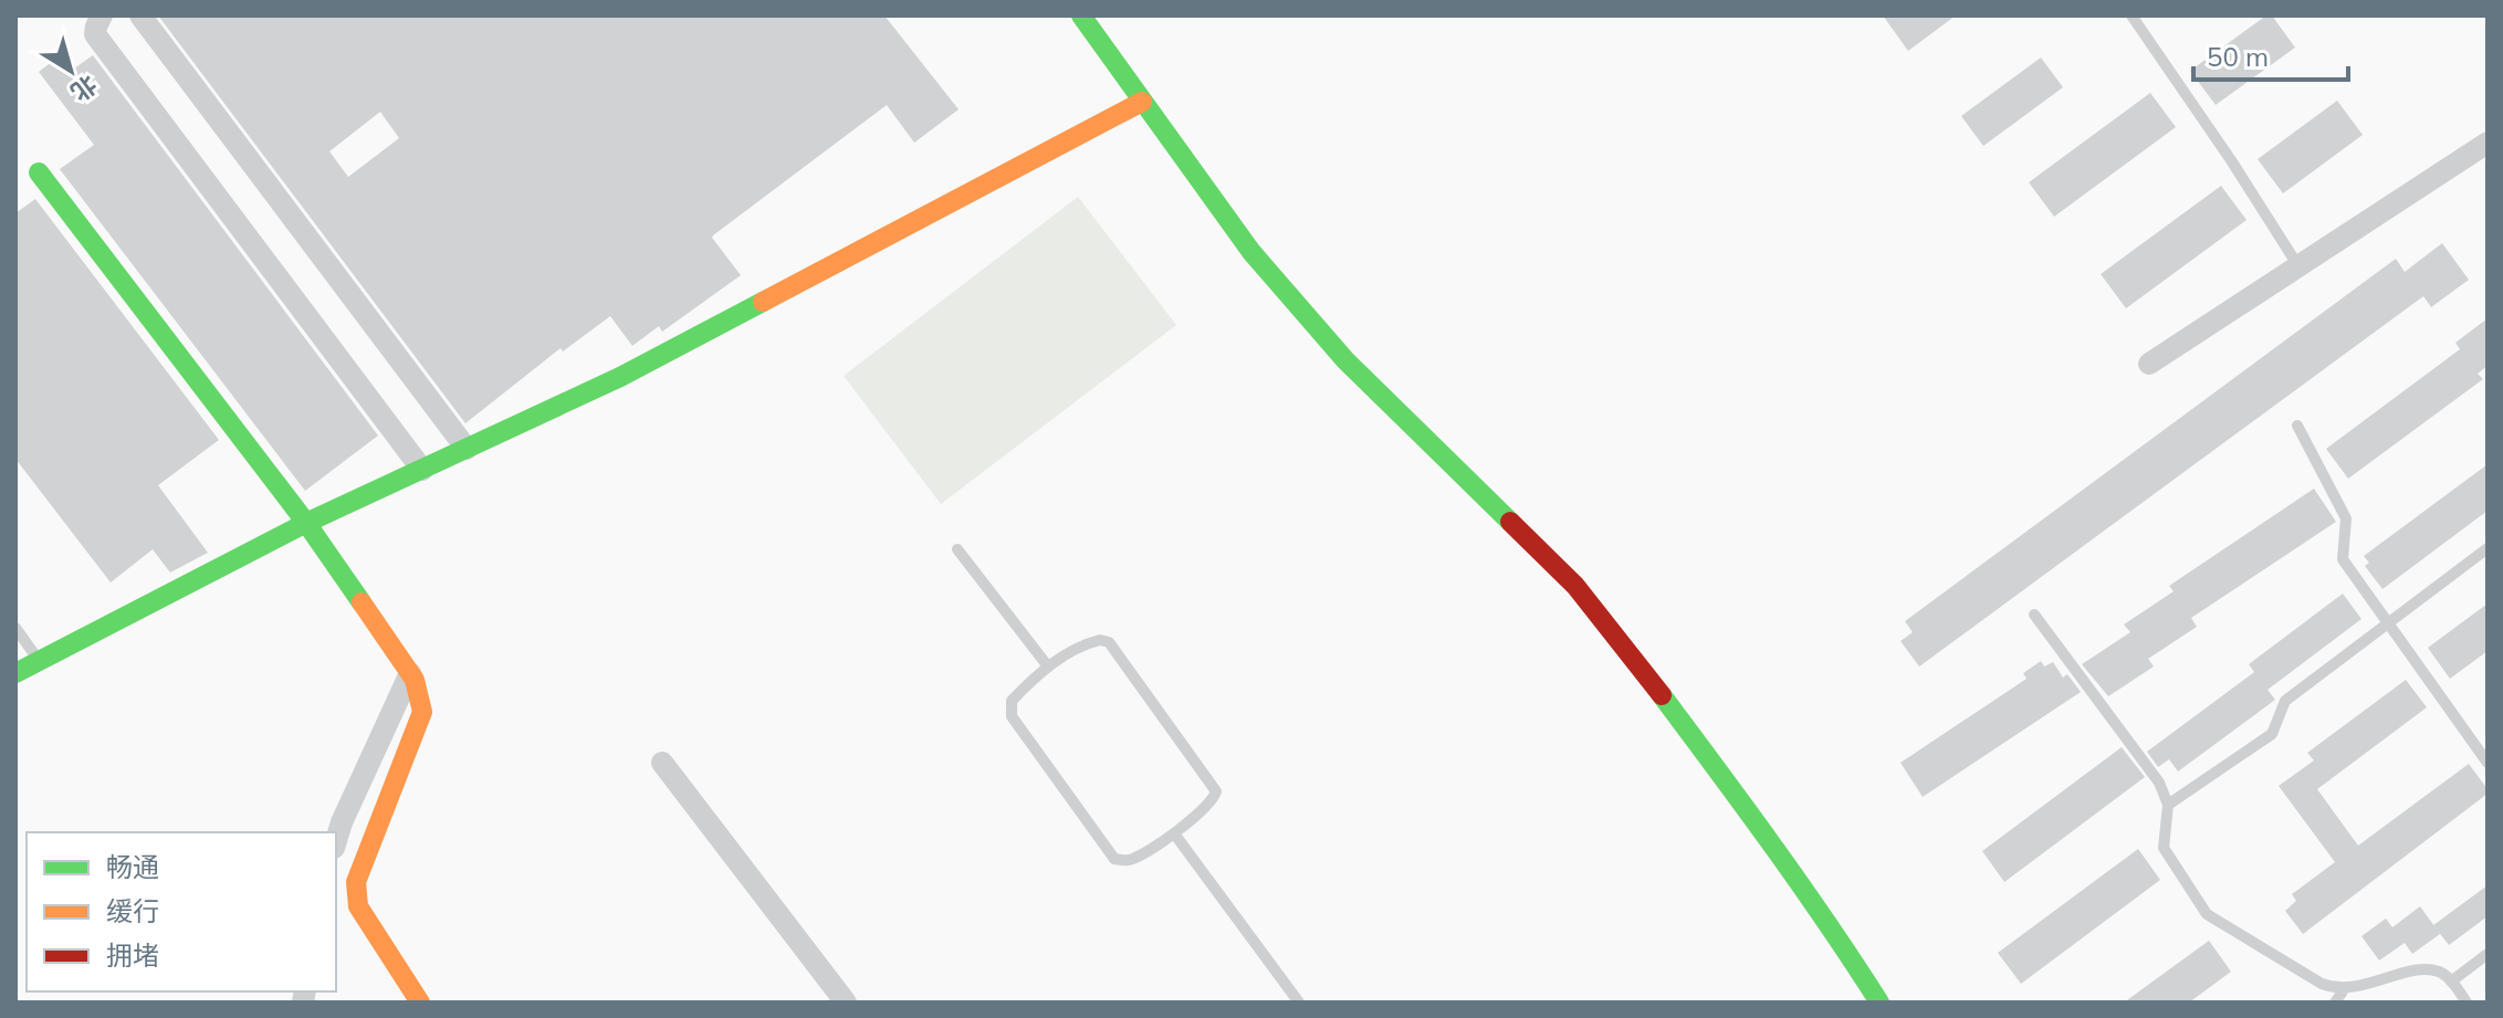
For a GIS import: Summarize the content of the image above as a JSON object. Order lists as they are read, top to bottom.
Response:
{
  "legend": ["畅通", "缓行", "拥堵"],
  "scale_bar": "50 m",
  "north": "bottom right"
}
